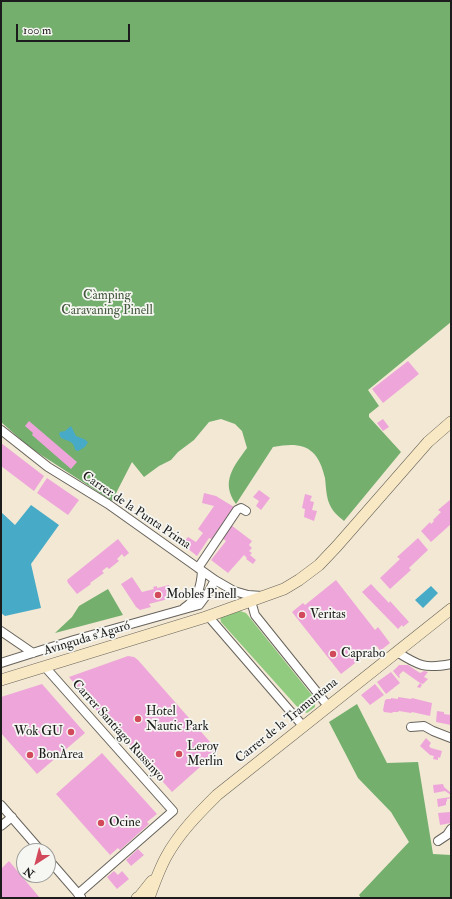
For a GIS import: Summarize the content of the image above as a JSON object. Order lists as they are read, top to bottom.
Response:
{
  "streets": {
    "main road": ["Avinguda s'Agaró", "Carrer de la Tramuntana"],
    "street": ["Carrer de la Punta Prima", "Carrer Santiago Russinyo"]
  },
  "crossings": [
    ["Carrer de la Punta Prima", "Avinguda s'Agaró"],
    ["Avinguda s'Agaró", "Carrer Santiago Russinyo"]
  ],
  "parks": ["Càmping Caravaning Pinell"],
  "places": [
    "Mobles Pinell",
    "Veritas",
    "Caprabo",
    "Hotel Nautic Park",
    "Wok GU",
    "Leroy Merlin",
    "BonÀrea",
    "Ocine"
  ],
  "scale_bar": "100 m",
  "north": "bottom left"
}
